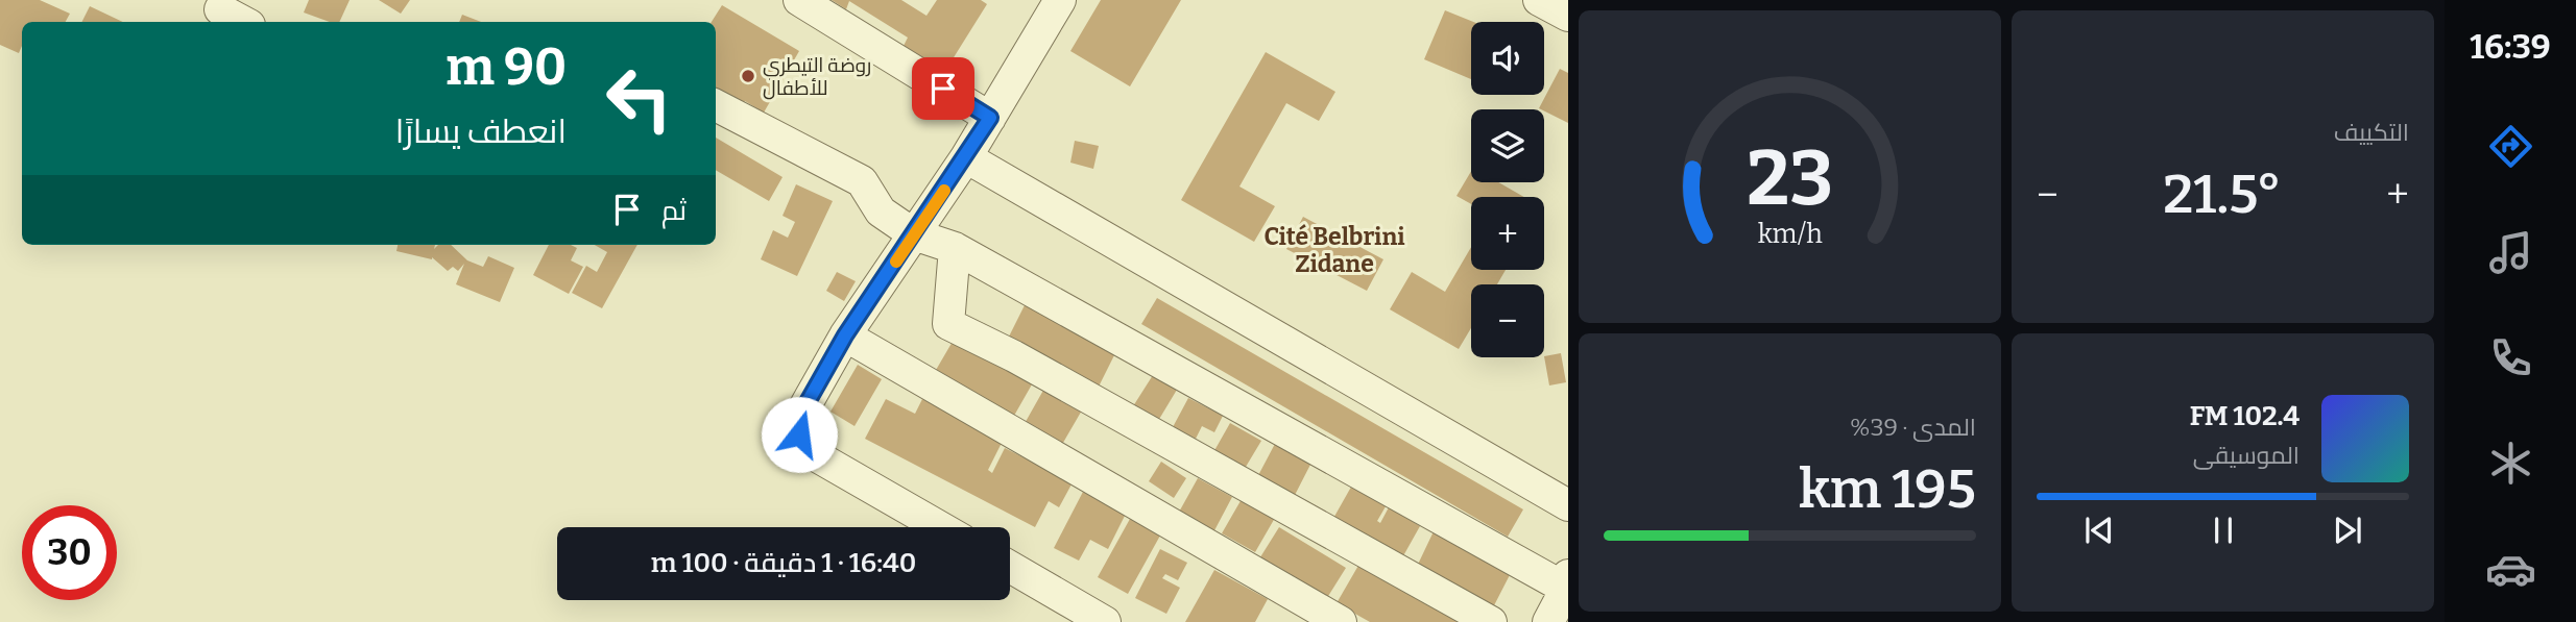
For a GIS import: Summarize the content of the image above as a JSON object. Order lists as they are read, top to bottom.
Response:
{
  "districts": ["Cité Belbrini Zidane"],
  "places": ["روضة التيطري للأطفال"],
  "page": {
    "tabs": "16:39",
    "tile": [
      "التكييف",
      ["المدى · 39%", "195 km"]
    ],
    "map_buttons": ["+", "−"],
    "turn": ["90 m", "انعطف يسارًا"],
    "heat": ["−", "21.5°", "+"],
    "then": "ثم",
    "song": ["102.4 FM", "الموسيقى"],
    "limit": "30",
    "trip": "16:40 · 1 دقيقة · 100 m",
    "gauge": ["23", "km/h"]
  }
}
